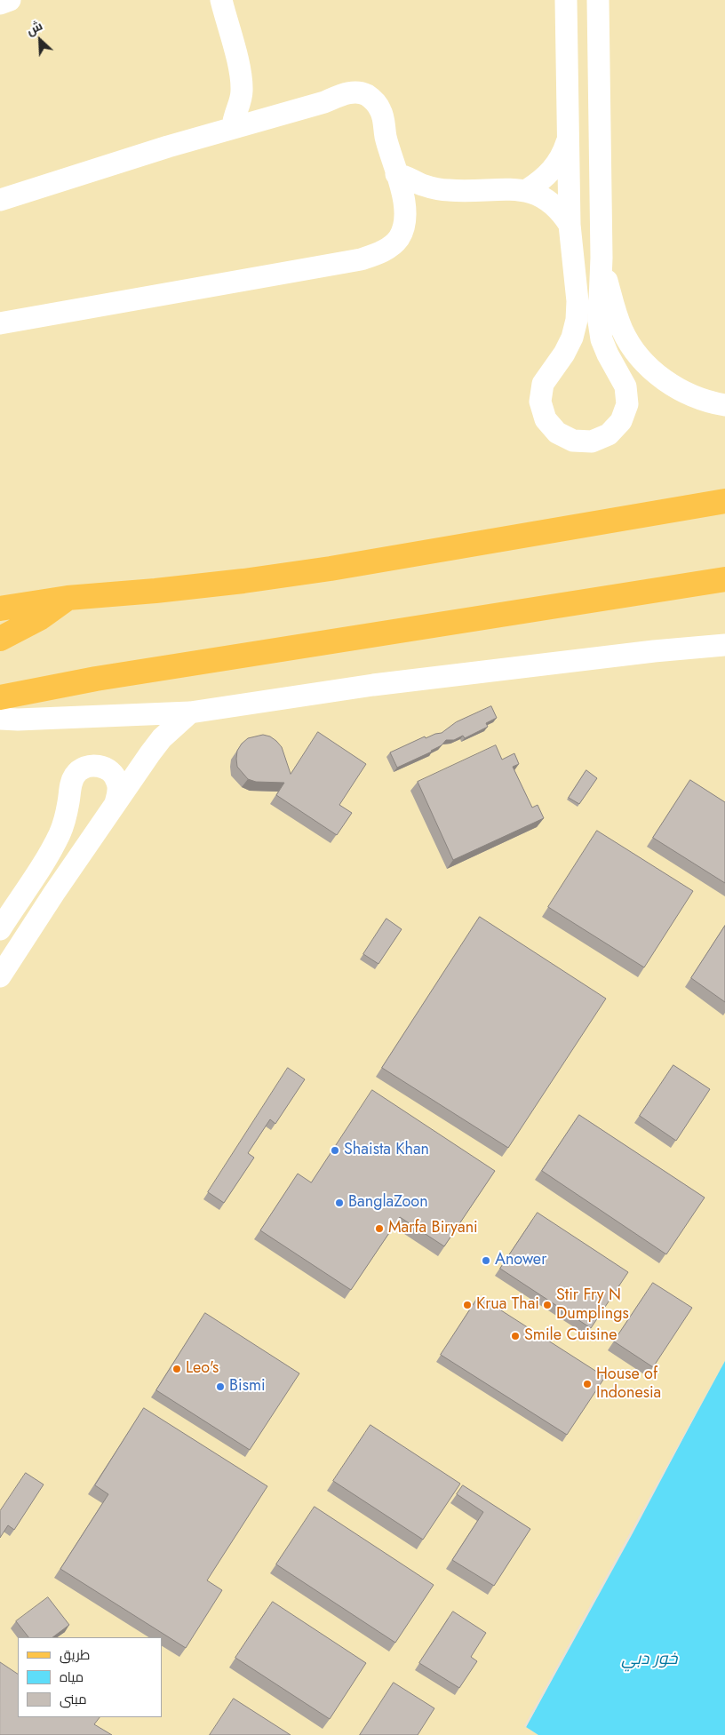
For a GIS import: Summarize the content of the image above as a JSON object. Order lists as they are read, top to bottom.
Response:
{
  "water": ["خور دبي"],
  "places": [
    "Shaista Khan",
    "BanglaZoon",
    "Marfa Biryani",
    "Anower",
    "Krua Thai",
    "Stir Fry N Dumplings",
    "Smile Cuisine",
    "Leo's",
    "House of Indonesia",
    "Bismi"
  ],
  "legend": ["طريق", "مياه", "مبنى"],
  "north": "top left"
}
